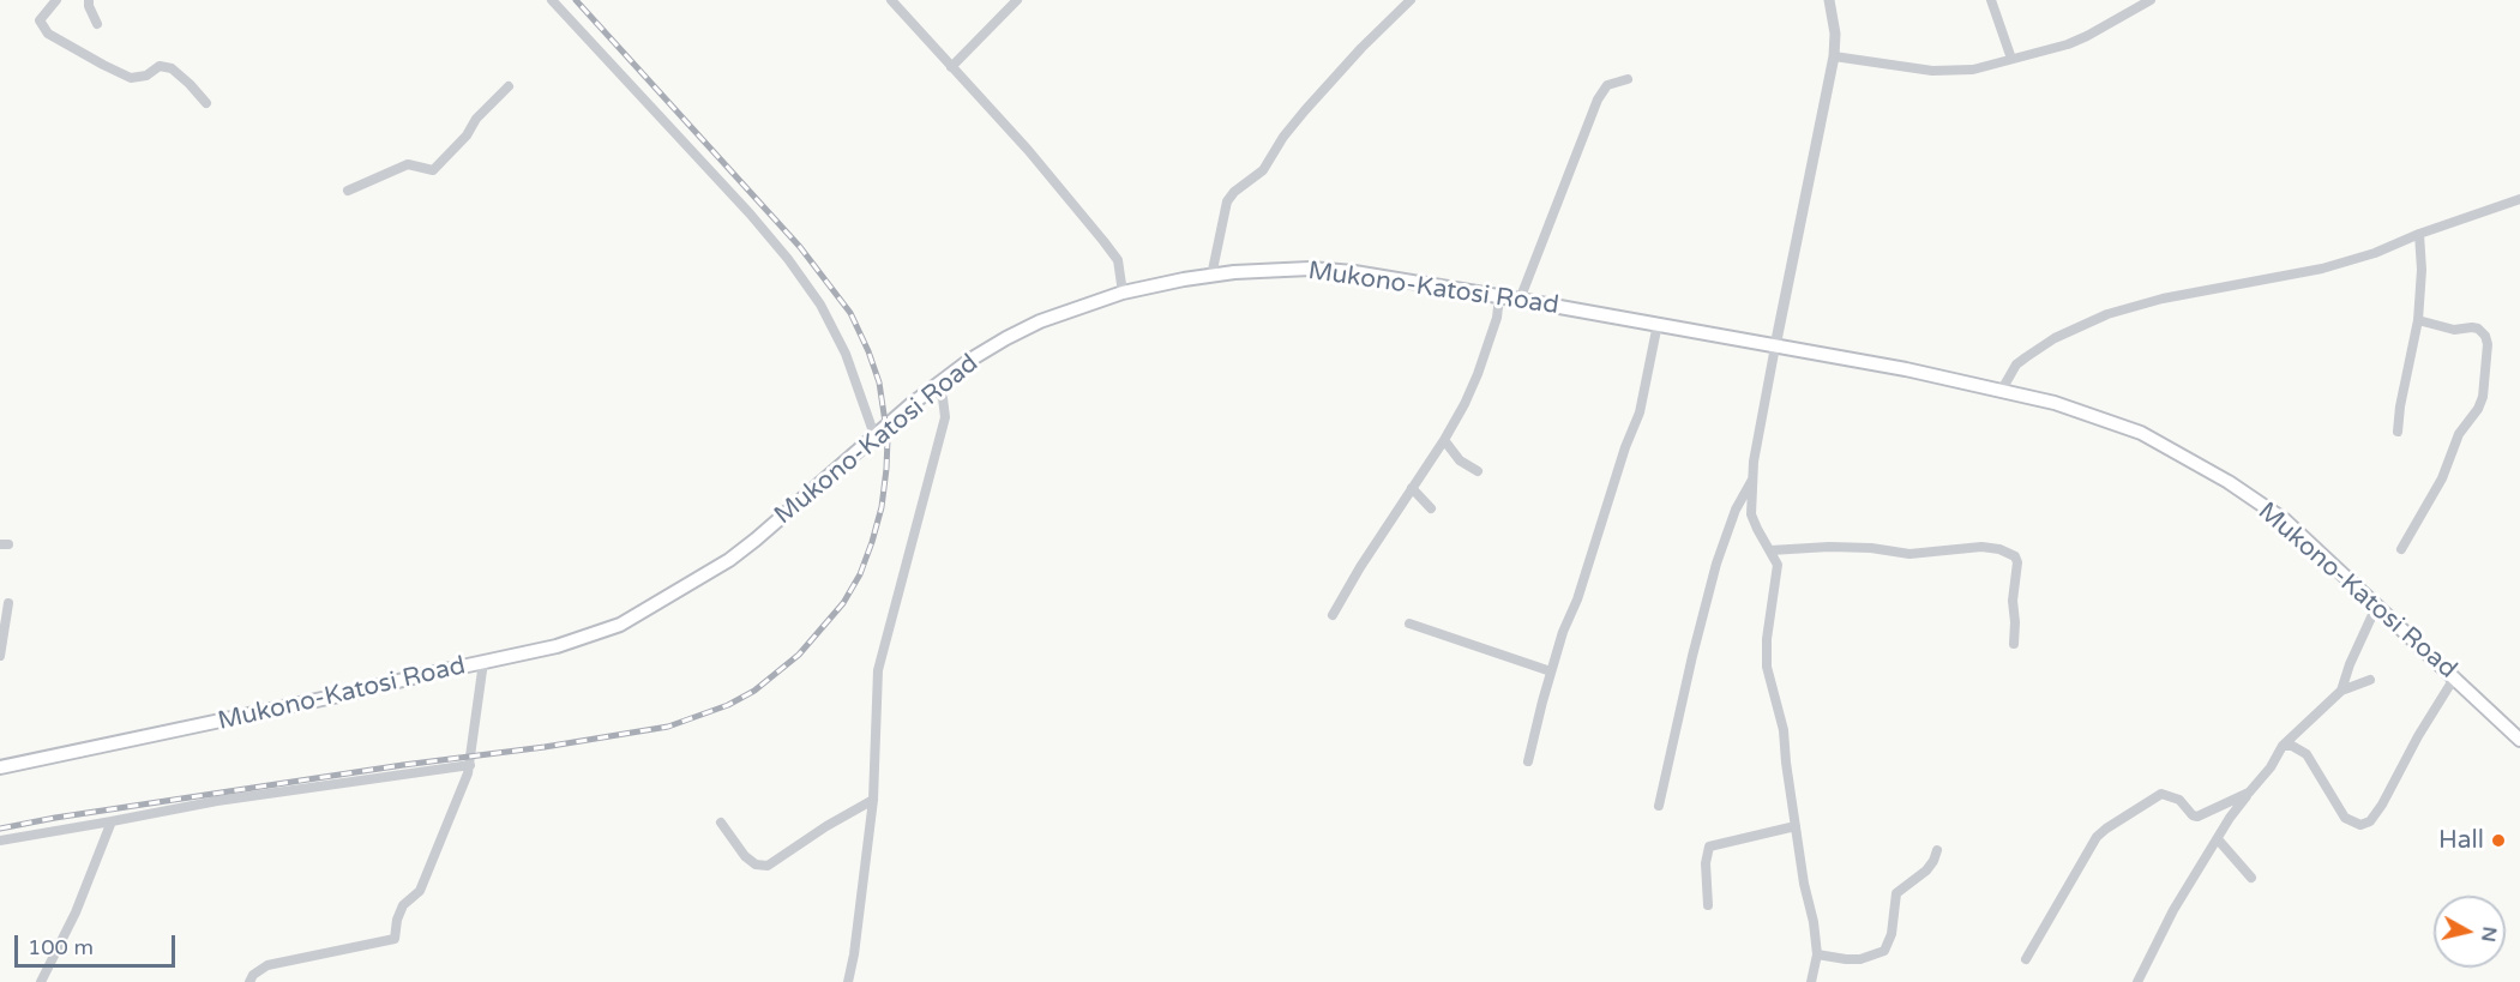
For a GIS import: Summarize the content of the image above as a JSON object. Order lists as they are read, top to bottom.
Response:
{
  "streets": {
    "main road": ["Mukono-Katosi Road"]
  },
  "places": ["Hall"],
  "scale_bar": "100 m",
  "north": "right"
}
